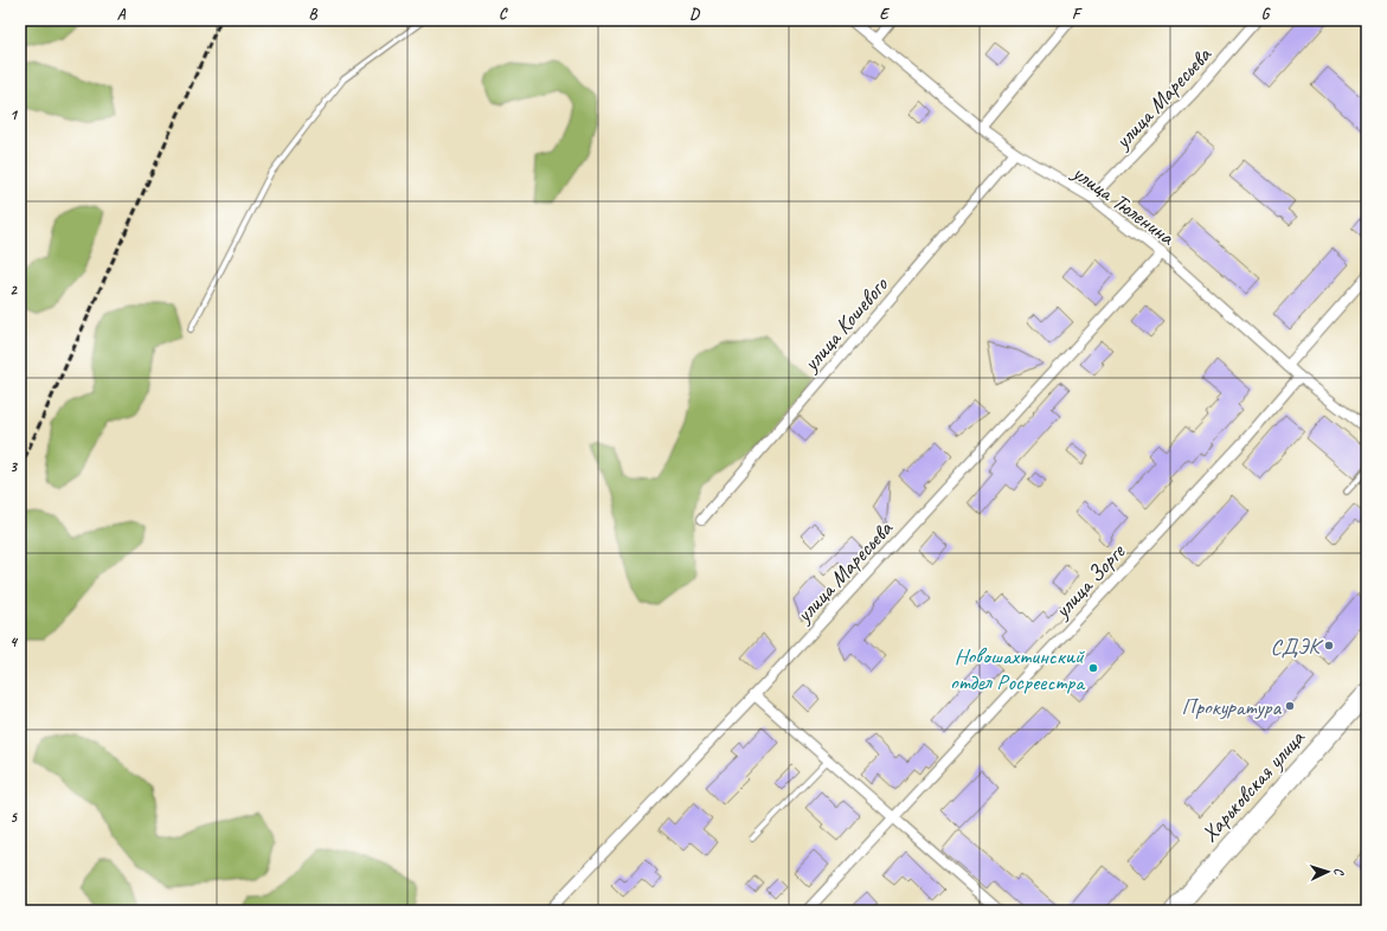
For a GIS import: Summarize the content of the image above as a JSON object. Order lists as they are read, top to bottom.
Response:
{
  "streets": {
    "highway": ["Харьковская улица"],
    "street": [
      "улица Маресьева",
      "улица Тюленина",
      "улица Кошевого",
      "улица Зорге"
    ]
  },
  "crossings": [
    ["улица Маресьева", "улица Тюленина"],
    ["улица Тюленина", "улица Кошевого"],
    ["улица Тюленина", "улица Зорге"]
  ],
  "places": ["СДЭК", "Новошахтинский отдел Росреестра", "Прокуратура"],
  "north": "right",
  "grid": {
    "columns": [
      "A",
      "B",
      "C",
      "D",
      "E",
      "F",
      "G"
    ],
    "rows": [
      "1",
      "2",
      "3",
      "4",
      "5"
    ]
  }
}
